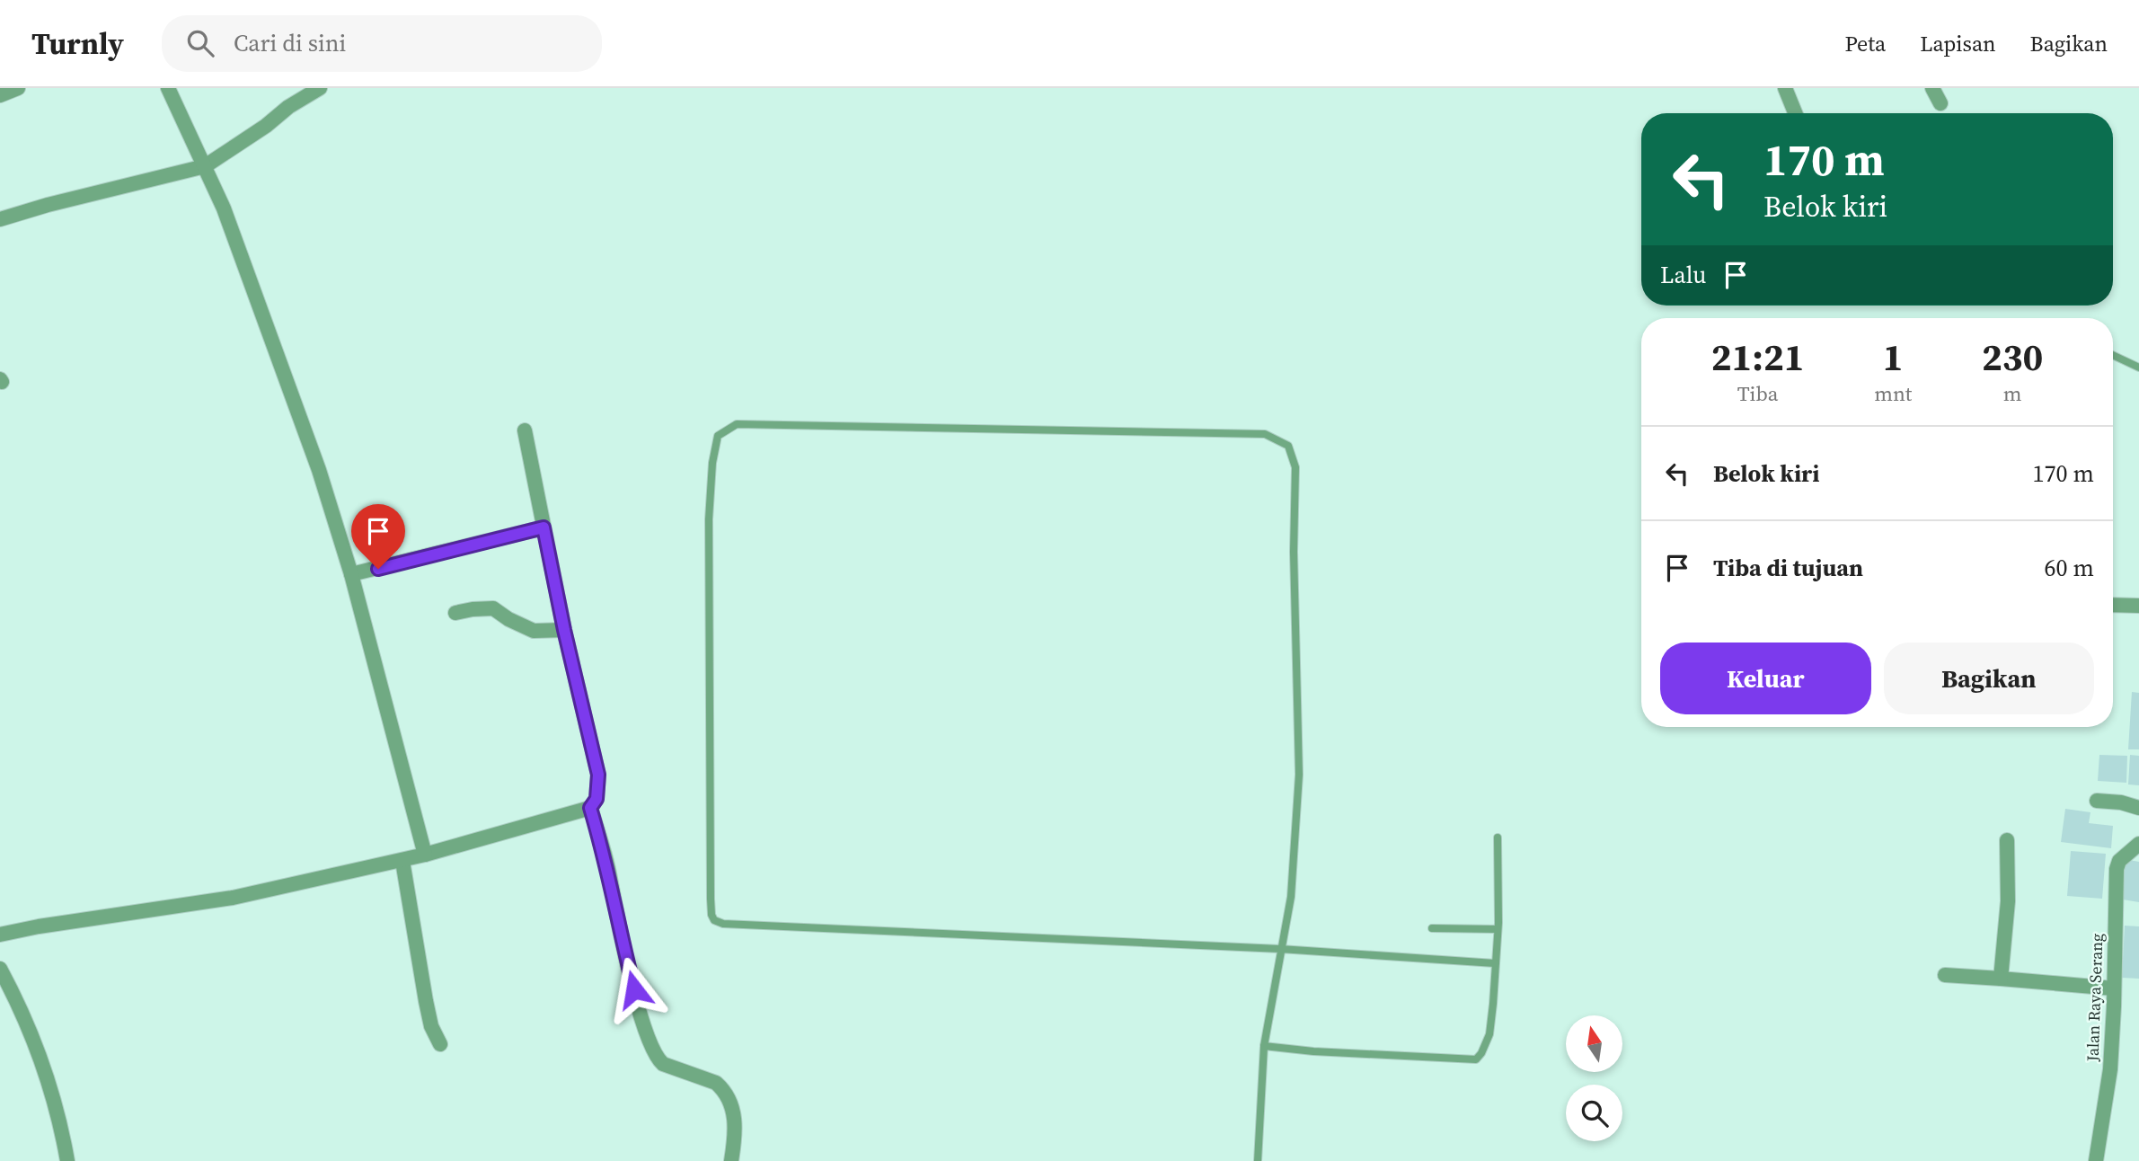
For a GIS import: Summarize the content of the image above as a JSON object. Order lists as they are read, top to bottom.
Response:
{
  "streets": {
    "street": ["Jalan Raya Serang"]
  },
  "north": "top",
  "page": {
    "header": "Turnly",
    "search": "Cari di sini",
    "nav": ["Peta", "Lapisan", "Bagikan"],
    "turn": ["170 m", "Belok kiri"],
    "then": "Lalu",
    "eta": [
      "21:21",
      "Tiba",
      "1",
      "mnt",
      "230",
      "m"
    ],
    "list": [
      {
        "name": "Belok kiri",
        "value": "170 m"
      },
      {
        "name": "Tiba di tujuan",
        "value": "60 m"
      }
    ],
    "buttons": ["Keluar", "Bagikan"]
  }
}
